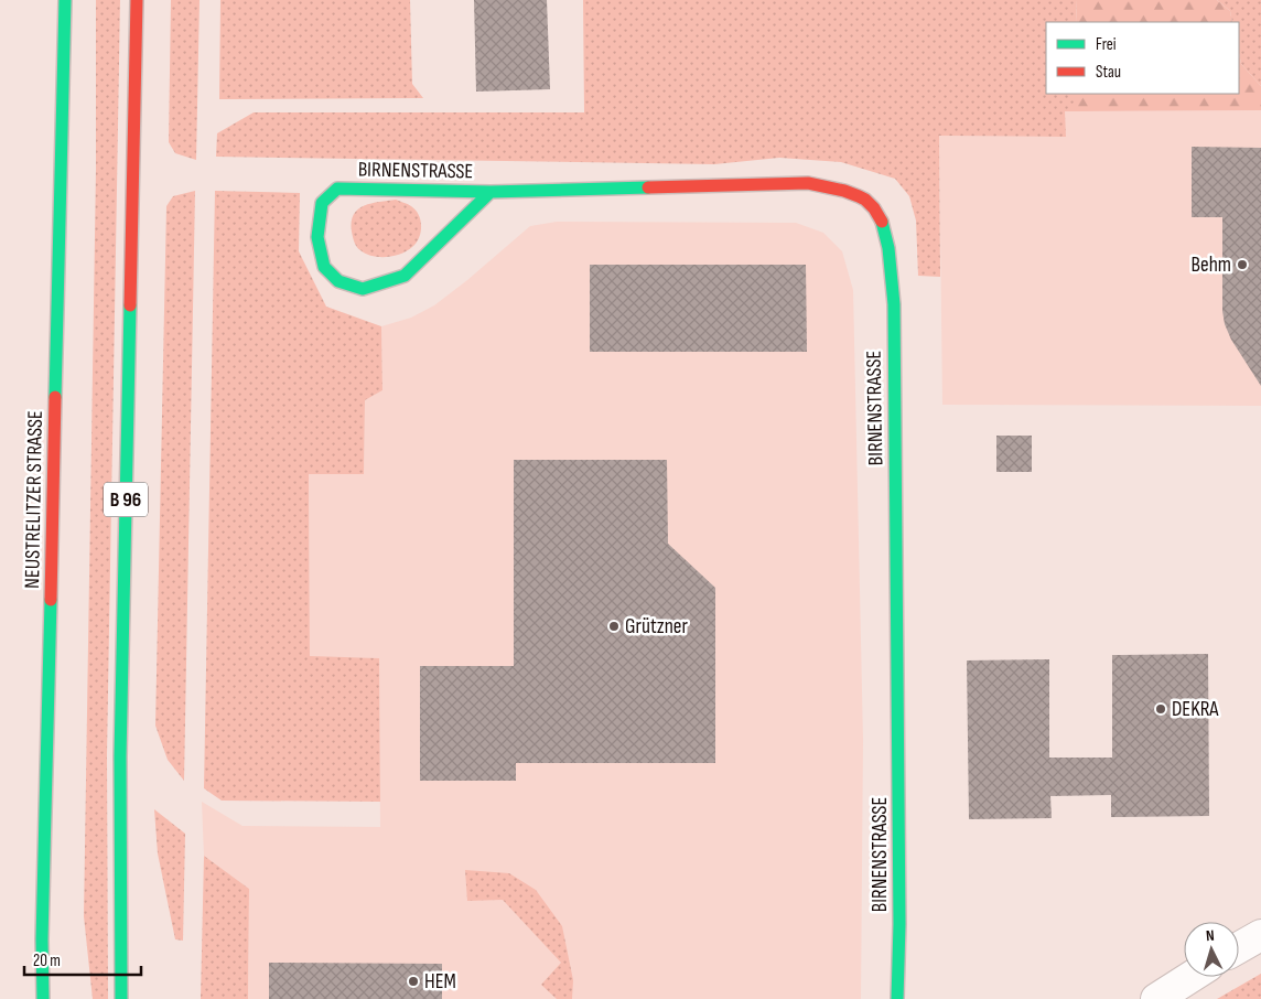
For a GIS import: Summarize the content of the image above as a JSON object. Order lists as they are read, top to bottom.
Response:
{
  "streets": {
    "main road": ["BIRNENSTRASSE", "NEUSTRELITZER STRASSE", "B 96"]
  },
  "places": [
    "Behm",
    "Grützner",
    "DEKRA",
    "HEM"
  ],
  "legend": ["Frei", "Stau"],
  "scale_bar": "20 m",
  "north": "top"
}
